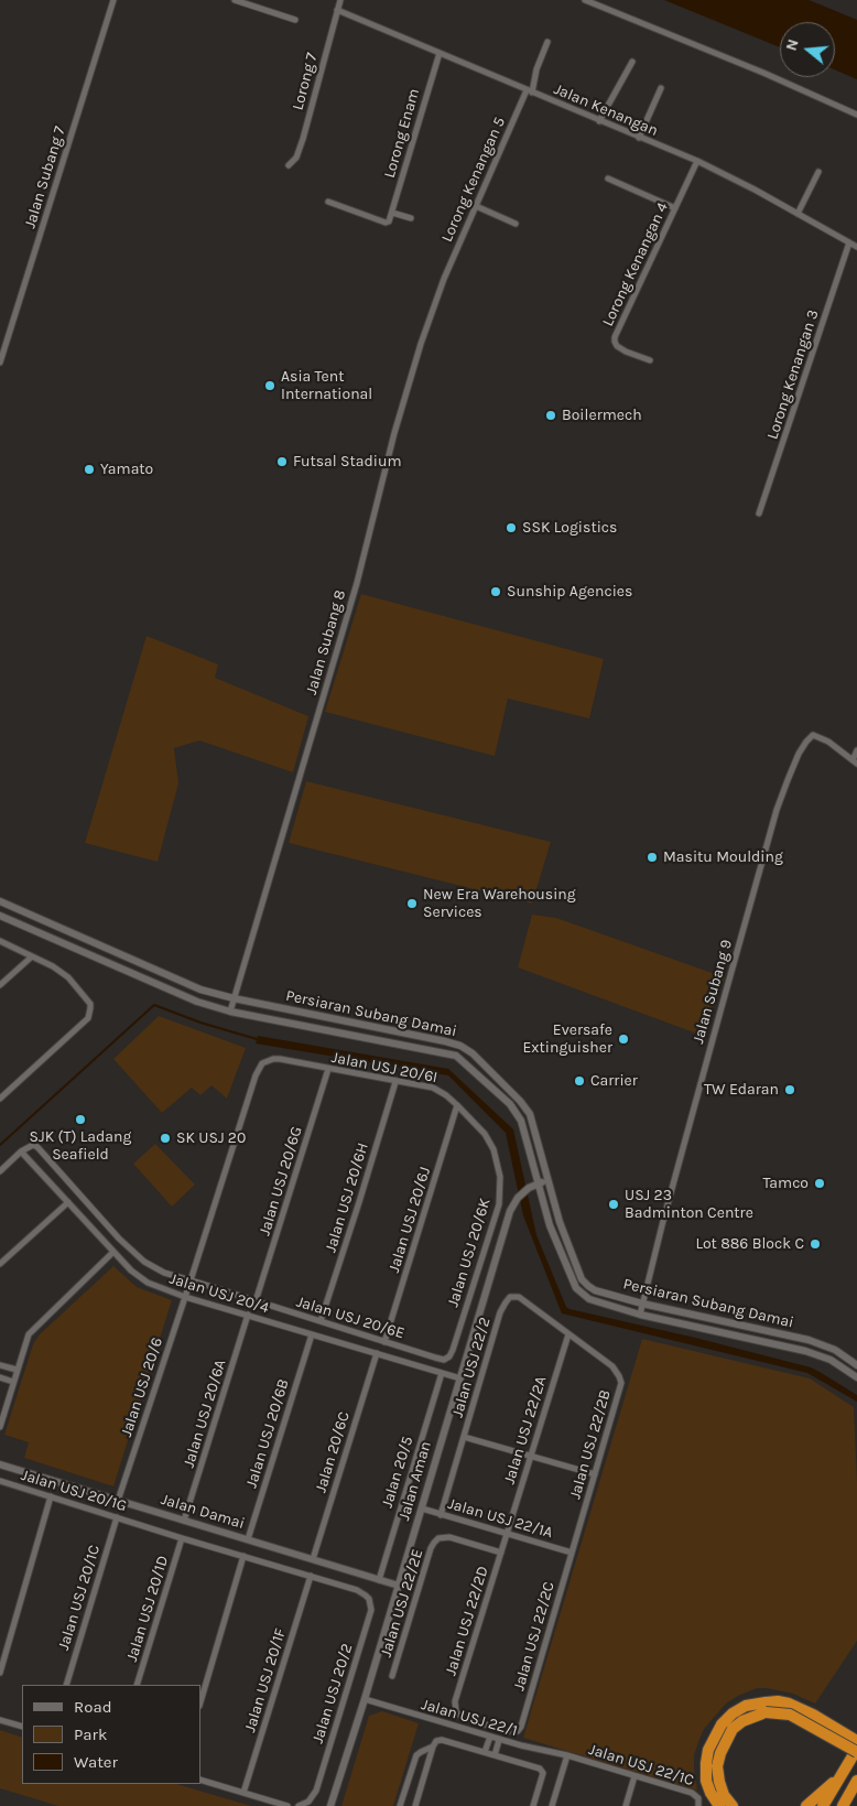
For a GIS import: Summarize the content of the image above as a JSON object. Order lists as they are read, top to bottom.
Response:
{
  "streets": {
    "street": [
      "Lorong 7",
      "Jalan Kenangan",
      "Lorong Enam",
      "Jalan Subang 7",
      "Lorong Kenangan 5",
      "Lorong Kenangan 4",
      "Lorong Kenangan 3",
      "Jalan Subang 8",
      "Jalan Subang 9",
      "Persiaran Subang Damai",
      "Jalan USJ 20/6I",
      "Jalan USJ 20/6G",
      "Jalan USJ 20/6H",
      "Jalan USJ 20/6J",
      "Jalan USJ 20/6K",
      "Jalan USJ 20/4",
      "Jalan USJ 20/6E",
      "Jalan USJ 22/2",
      "Jalan USJ 20/6",
      "Jalan USJ 20/6A",
      "Jalan USJ 22/2A",
      "Jalan USJ 20/6B",
      "Jalan USJ 22/2B",
      "Jalan 20/6C",
      "Jalan 20/5",
      "Jalan Aman",
      "Jalan USJ 20/1G",
      "Jalan Damai",
      "Jalan USJ 22/1A",
      "Jalan USJ 20/1C",
      "Jalan USJ 22/2E",
      "Jalan USJ 20/1D",
      "Jalan USJ 22/2D",
      "Jalan USJ 22/2C",
      "Jalan USJ 20/1F",
      "Jalan USJ 20/2",
      "Jalan USJ 22/1",
      "Jalan USJ 22/1C"
    ]
  },
  "crossings": [
    ["Lorong 7", "Jalan Kenangan"],
    ["Jalan Kenangan", "Lorong Enam"],
    ["Jalan Kenangan", "Lorong Kenangan 5"],
    ["Jalan Kenangan", "Lorong Kenangan 4"],
    ["Jalan Kenangan", "Lorong Kenangan 3"],
    ["Lorong Kenangan 5", "Jalan Subang 8"],
    ["Jalan Subang 8", "Persiaran Subang Damai"],
    ["Jalan Subang 9", "Persiaran Subang Damai"],
    ["Persiaran Subang Damai", "Jalan Aman"],
    ["Jalan USJ 20/6I", "Jalan USJ 20/6G"],
    ["Jalan USJ 20/6I", "Jalan USJ 20/6H"],
    ["Jalan USJ 20/6I", "Jalan USJ 20/6J"],
    ["Jalan USJ 20/6I", "Jalan USJ 20/6K"],
    ["Jalan USJ 20/6I", "Jalan USJ 20/6"],
    ["Jalan USJ 20/6G", "Jalan USJ 20/6E"],
    ["Jalan USJ 20/6H", "Jalan USJ 20/6E"],
    ["Jalan USJ 20/6J", "Jalan USJ 20/6E"],
    ["Jalan USJ 20/6K", "Jalan USJ 20/6E"],
    ["Jalan USJ 20/4", "Jalan USJ 20/6E"],
    ["Jalan USJ 20/4", "Jalan USJ 20/6"],
    ["Jalan USJ 20/4", "Jalan USJ 20/6A"],
    ["Jalan USJ 20/4", "Jalan USJ 20/6B"],
    ["Jalan USJ 20/4", "Jalan 20/6C"],
    ["Jalan USJ 20/4", "Jalan 20/5"],
    ["Jalan USJ 20/4", "Jalan Aman"],
    ["Jalan USJ 20/6E", "Jalan USJ 20/6"],
    ["Jalan USJ 22/2", "Jalan USJ 22/2A"],
    ["Jalan USJ 22/2", "Jalan USJ 22/2B"],
    ["Jalan USJ 22/2", "Jalan USJ 22/1A"],
    ["Jalan USJ 20/6", "Jalan Damai"],
    ["Jalan USJ 20/6A", "Jalan Damai"],
    ["Jalan USJ 22/2A", "Jalan USJ 22/2B"],
    ["Jalan USJ 22/2A", "Jalan USJ 22/1A"],
    ["Jalan USJ 22/2A", "Jalan USJ 22/2D"],
    ["Jalan USJ 20/6B", "Jalan Damai"],
    ["Jalan USJ 22/2B", "Jalan USJ 22/1A"],
    ["Jalan USJ 22/2B", "Jalan USJ 22/2C"],
    ["Jalan 20/6C", "Jalan Damai"],
    ["Jalan 20/5", "Jalan Damai"],
    ["Jalan Aman", "Jalan Damai"],
    ["Jalan Aman", "Jalan USJ 22/1A"],
    ["Jalan Aman", "Jalan USJ 22/1"],
    ["Jalan USJ 20/1G", "Jalan USJ 20/1C"],
    ["Jalan USJ 20/1G", "Jalan USJ 20/1D"],
    ["Jalan USJ 20/1G", "Jalan USJ 20/1F"],
    ["Jalan USJ 20/1G", "Jalan USJ 20/2"],
    ["Jalan USJ 22/1A", "Jalan USJ 22/2D"],
    ["Jalan USJ 22/1A", "Jalan USJ 22/2C"],
    ["Jalan USJ 22/2E", "Jalan USJ 22/2D"],
    ["Jalan USJ 22/2D", "Jalan USJ 22/2C"],
    ["Jalan USJ 22/1", "Jalan USJ 22/1C"]
  ],
  "places": [
    "Asia Tent International",
    "Boilermech",
    "Futsal Stadium",
    "Yamato",
    "SSK Logistics",
    "Sunship Agencies",
    "Masitu Moulding",
    "New Era Warehousing Services",
    "Eversafe Extinguisher",
    "Carrier",
    "TW Edaran",
    "SJK (T) Ladang Seafield",
    "SK USJ 20",
    "Tamco",
    "USJ 23 Badminton Centre",
    "Lot 886 Block C"
  ],
  "legend": ["Road", "Park", "Water"],
  "north": "left"
}
